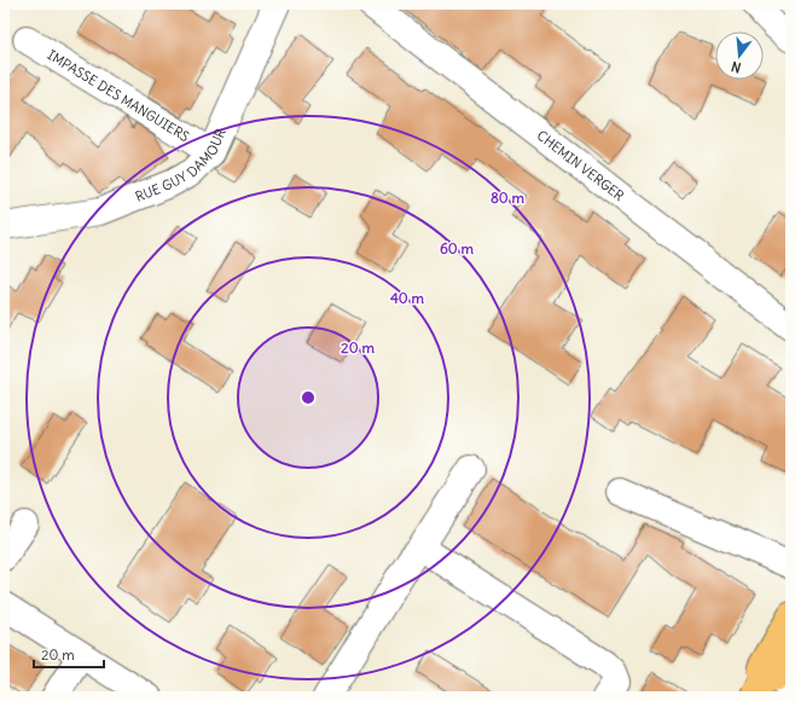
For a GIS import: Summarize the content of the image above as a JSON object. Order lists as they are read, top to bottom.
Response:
{
  "streets": {
    "street": ["IMPASSE DES MANGUIERS", "RUE GUY DAMOUR", "CHEMIN VERGER"]
  },
  "crossings": [
    ["IMPASSE DES MANGUIERS", "RUE GUY DAMOUR"]
  ],
  "scale_bar": "20 m",
  "north": "bottom",
  "rings": [
    "80 m",
    "60 m",
    "40 m",
    "20 m"
  ]
}
